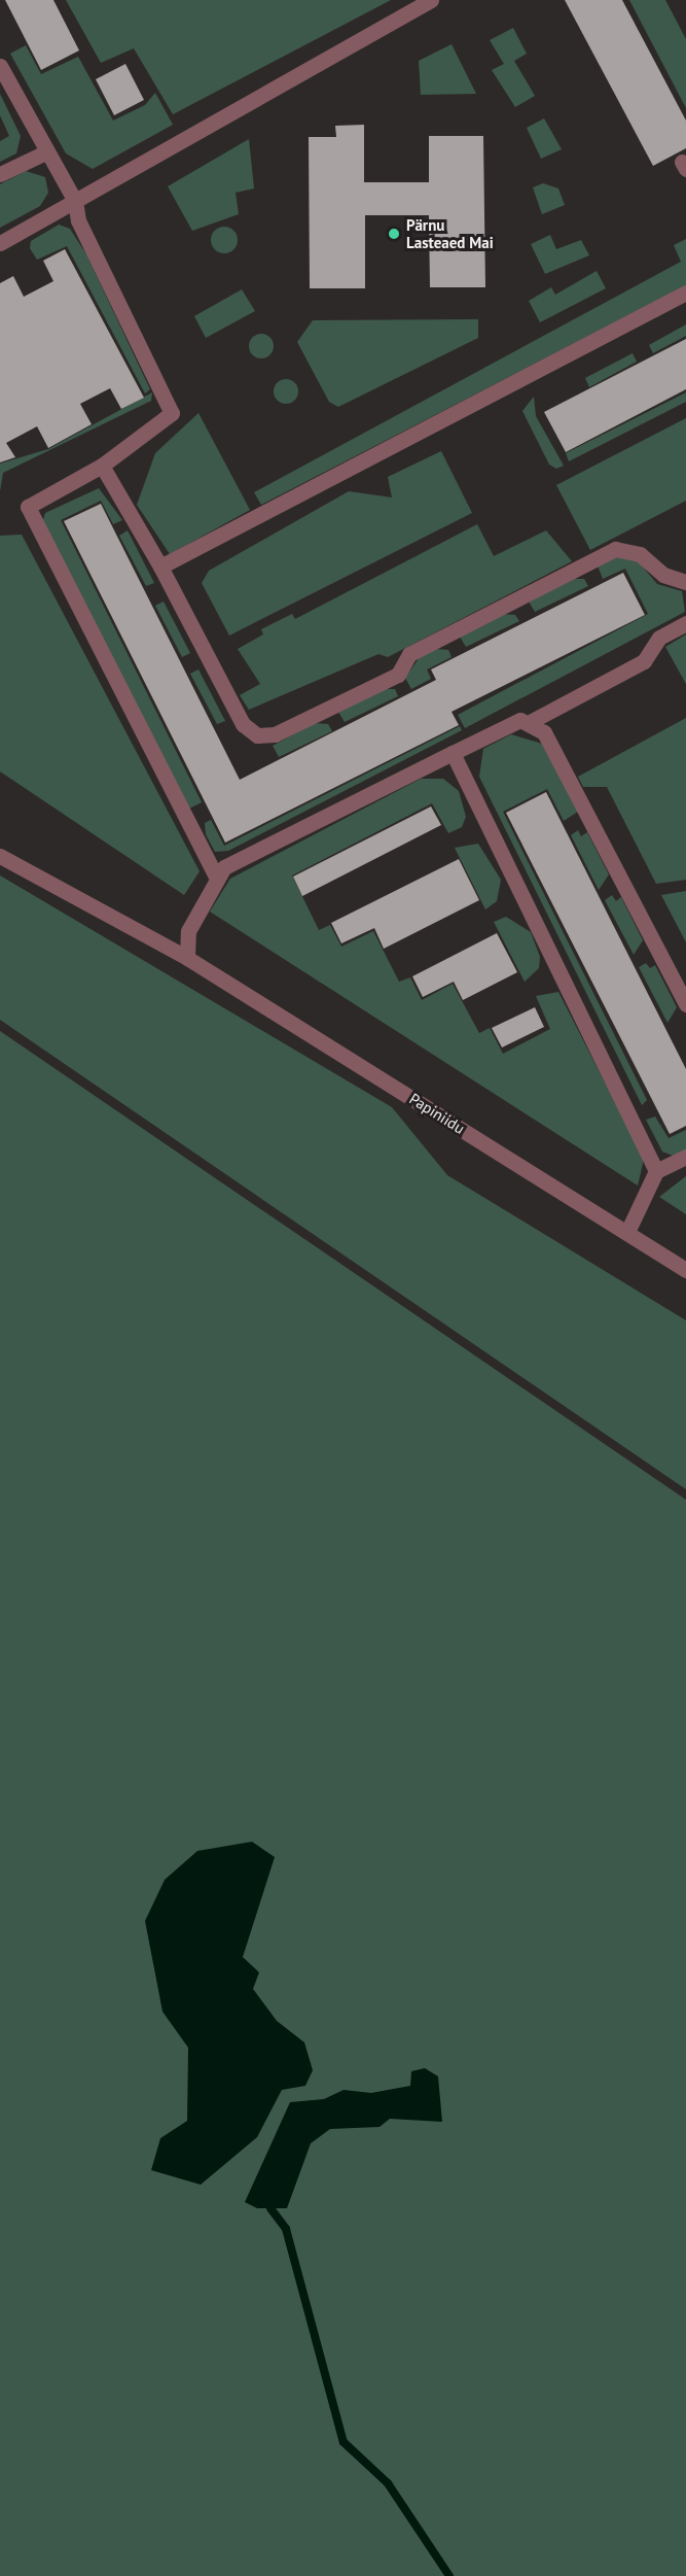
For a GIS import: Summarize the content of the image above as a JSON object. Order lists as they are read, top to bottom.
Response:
{
  "streets": {
    "street": ["Papiniidu"]
  },
  "places": ["Pärnu Lasteaed Mai"]
}
